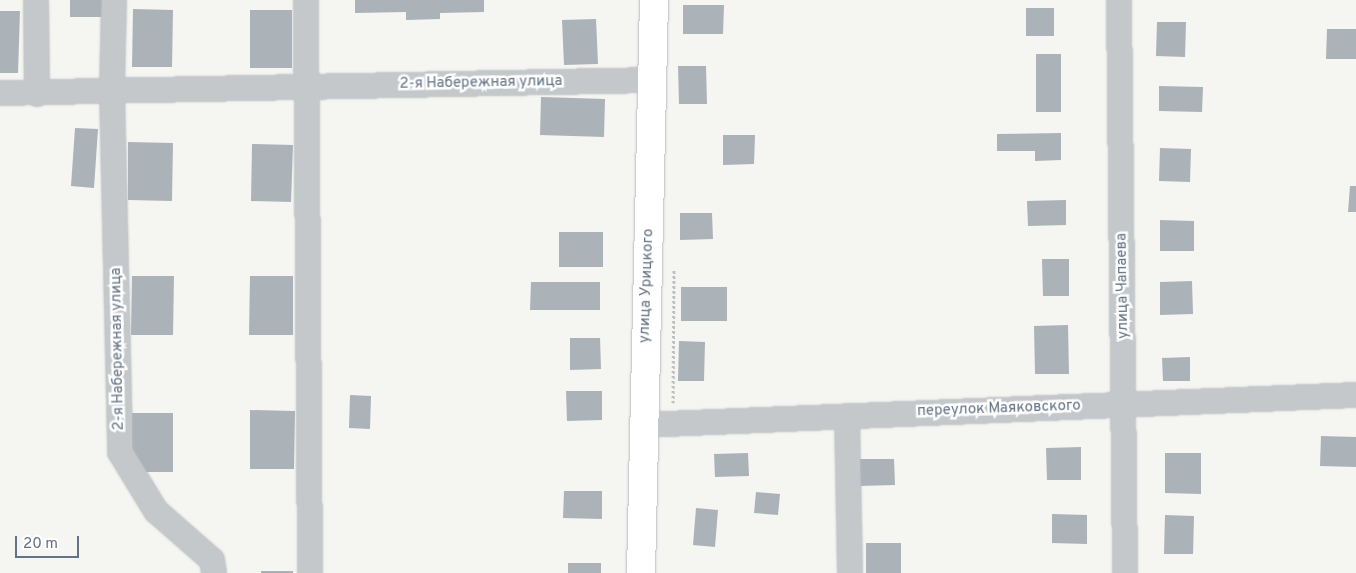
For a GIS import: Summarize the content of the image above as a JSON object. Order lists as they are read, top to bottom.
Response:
{
  "streets": {
    "street": [
      "2-я Набережная улица",
      "улица Урицкого",
      "улица Чапаева",
      "переулок Маяковского"
    ]
  },
  "crossings": [
    ["2-я Набережная улица", "улица Урицкого"],
    ["улица Урицкого", "переулок Маяковского"],
    ["улица Чапаева", "переулок Маяковского"]
  ],
  "scale_bar": "20 m"
}
